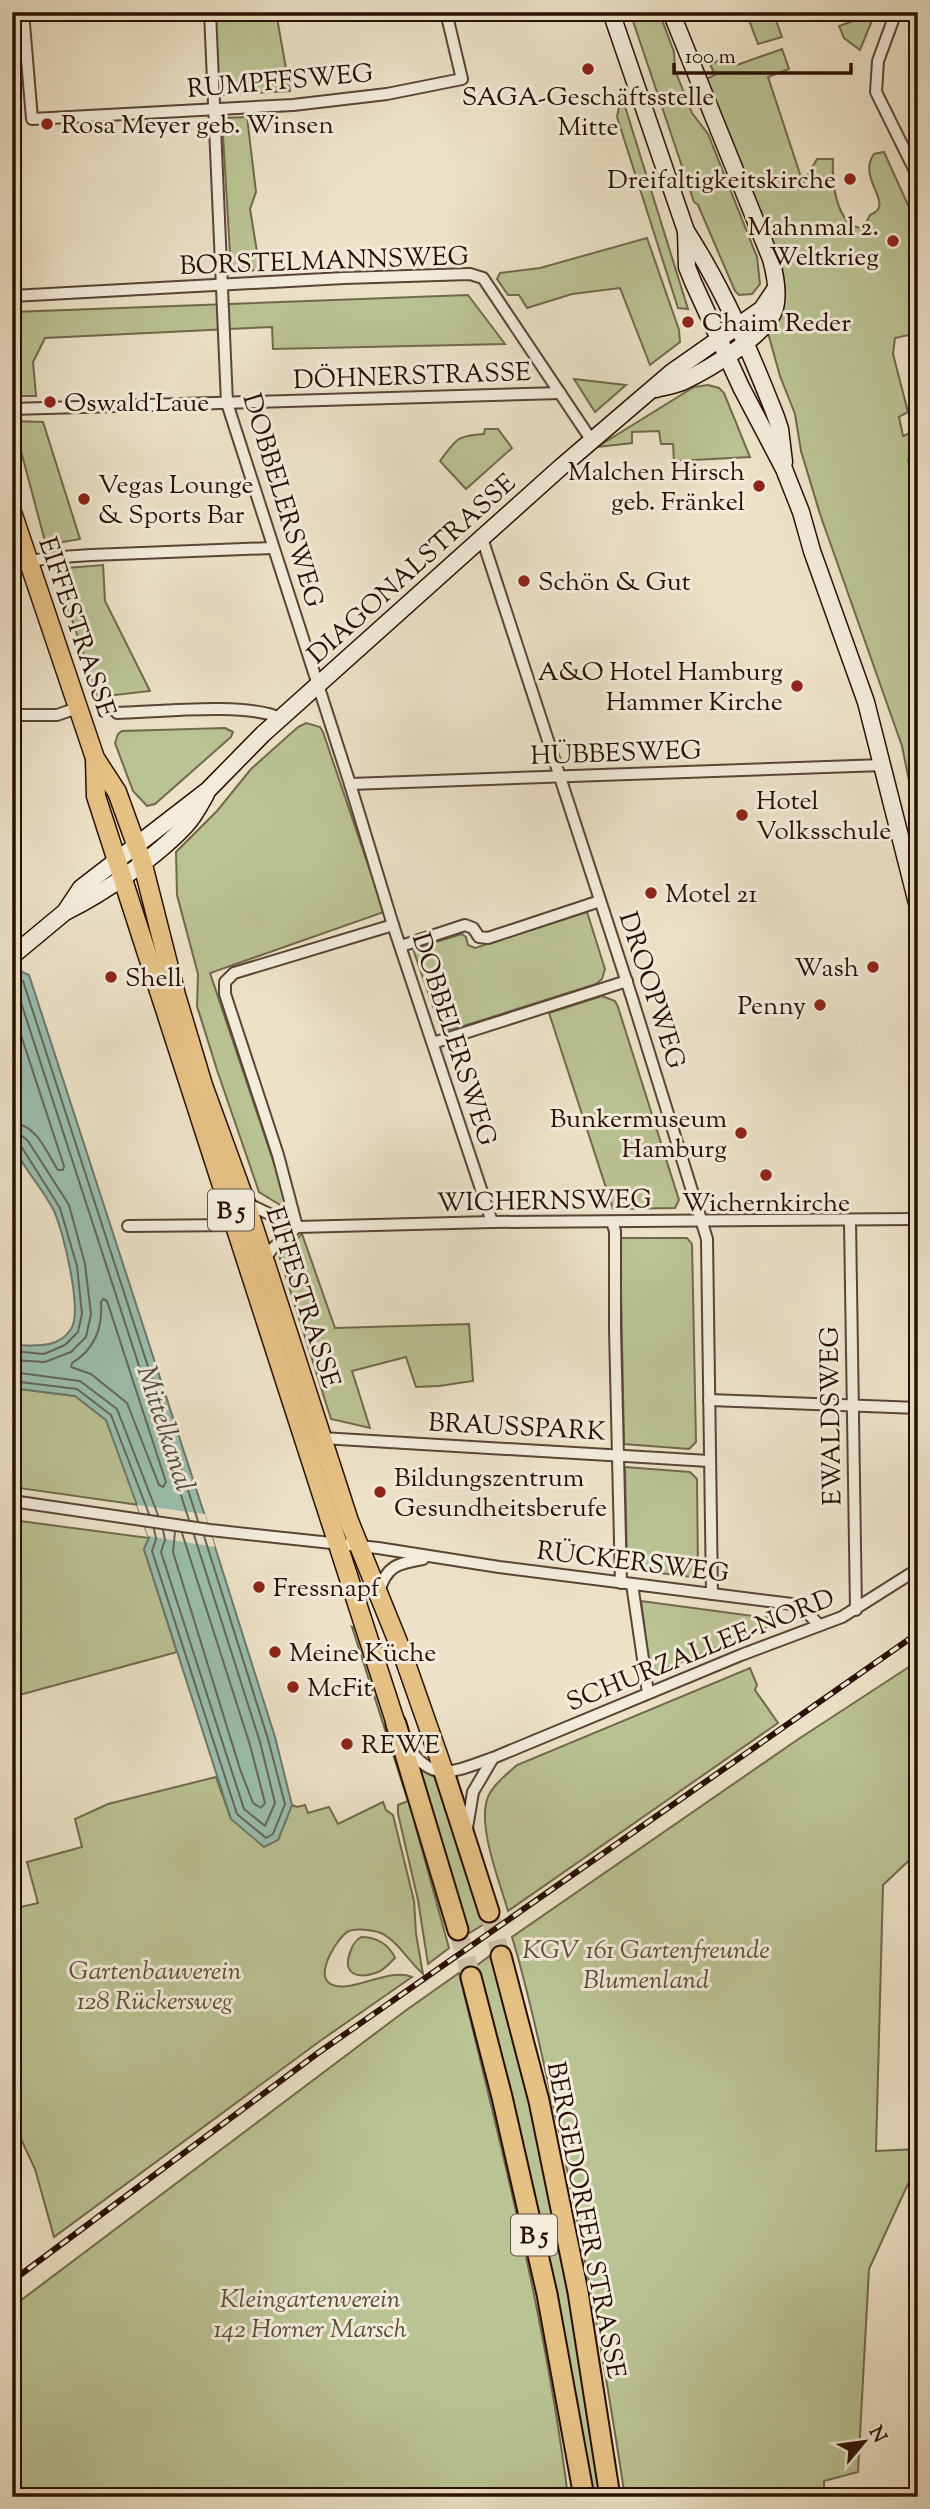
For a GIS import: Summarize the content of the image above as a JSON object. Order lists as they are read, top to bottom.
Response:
{
  "streets": {
    "highway": ["B 5", "BERGEDORFER STRASSE"],
    "main road": ["EIFFESTRASSE"],
    "street": [
      "RUMPFFSWEG",
      "BORSTELMANNSWEG",
      "DÖHNERSTRASSE",
      "DOBBELERSWEG",
      "DIAGONALSTRASSE",
      "HÜBBESWEG",
      "DROOPWEG",
      "WICHERNSWEG",
      "EWALDSWEG",
      "BRAUSSPARK",
      "RÜCKERSWEG",
      "SCHURZALLEE-NORD"
    ]
  },
  "crossings": [
    ["RUMPFFSWEG", "DOBBELERSWEG"],
    ["BORSTELMANNSWEG", "DÖHNERSTRASSE"],
    ["BORSTELMANNSWEG", "DOBBELERSWEG"],
    ["BORSTELMANNSWEG", "DIAGONALSTRASSE"],
    ["DÖHNERSTRASSE", "DOBBELERSWEG"],
    ["DOBBELERSWEG", "DIAGONALSTRASSE"],
    ["DOBBELERSWEG", "EIFFESTRASSE"],
    ["DOBBELERSWEG", "HÜBBESWEG"],
    ["DOBBELERSWEG", "WICHERNSWEG"],
    ["DIAGONALSTRASSE", "EIFFESTRASSE"],
    ["DIAGONALSTRASSE", "DROOPWEG"],
    ["EIFFESTRASSE", "WICHERNSWEG"],
    ["EIFFESTRASSE", "B 5"],
    ["EIFFESTRASSE", "BRAUSSPARK"],
    ["EIFFESTRASSE", "RÜCKERSWEG"],
    ["EIFFESTRASSE", "SCHURZALLEE-NORD"],
    ["HÜBBESWEG", "DROOPWEG"],
    ["DROOPWEG", "WICHERNSWEG"],
    ["DROOPWEG", "BRAUSSPARK"],
    ["DROOPWEG", "RÜCKERSWEG"],
    ["WICHERNSWEG", "EWALDSWEG"],
    ["B 5", "SCHURZALLEE-NORD"],
    ["EWALDSWEG", "SCHURZALLEE-NORD"],
    ["RÜCKERSWEG", "SCHURZALLEE-NORD"]
  ],
  "water": ["Mittelkanal"],
  "parks": ["KGV 161 Gartenfreunde Blumenland", "Gartenbauverein 128 Rückersweg", "Kleingartenverein 142 Horner Marsch"],
  "places": [
    "SAGA-Geschäftsstelle Mitte",
    "Rosa Meyer geb. Winsen",
    "Dreifaltigkeitskirche",
    "Mahnmal 2. Weltkrieg",
    "Chaim Reder",
    "Oswald Laue",
    "Malchen Hirsch geb. Fränkel",
    "Vegas Lounge & Sports Bar",
    "Schön & Gut",
    "A&O Hotel Hamburg Hammer Kirche",
    "Hotel Volksschule",
    "Motel 21",
    "Wash",
    "Shell",
    "Penny",
    "Bunkermuseum Hamburg",
    "Wichernkirche",
    "Bildungszentrum Gesundheitsberufe",
    "Fressnapf",
    "Meine Küche",
    "McFit",
    "REWE"
  ],
  "scale_bar": "100 m",
  "north": "top right"
}
